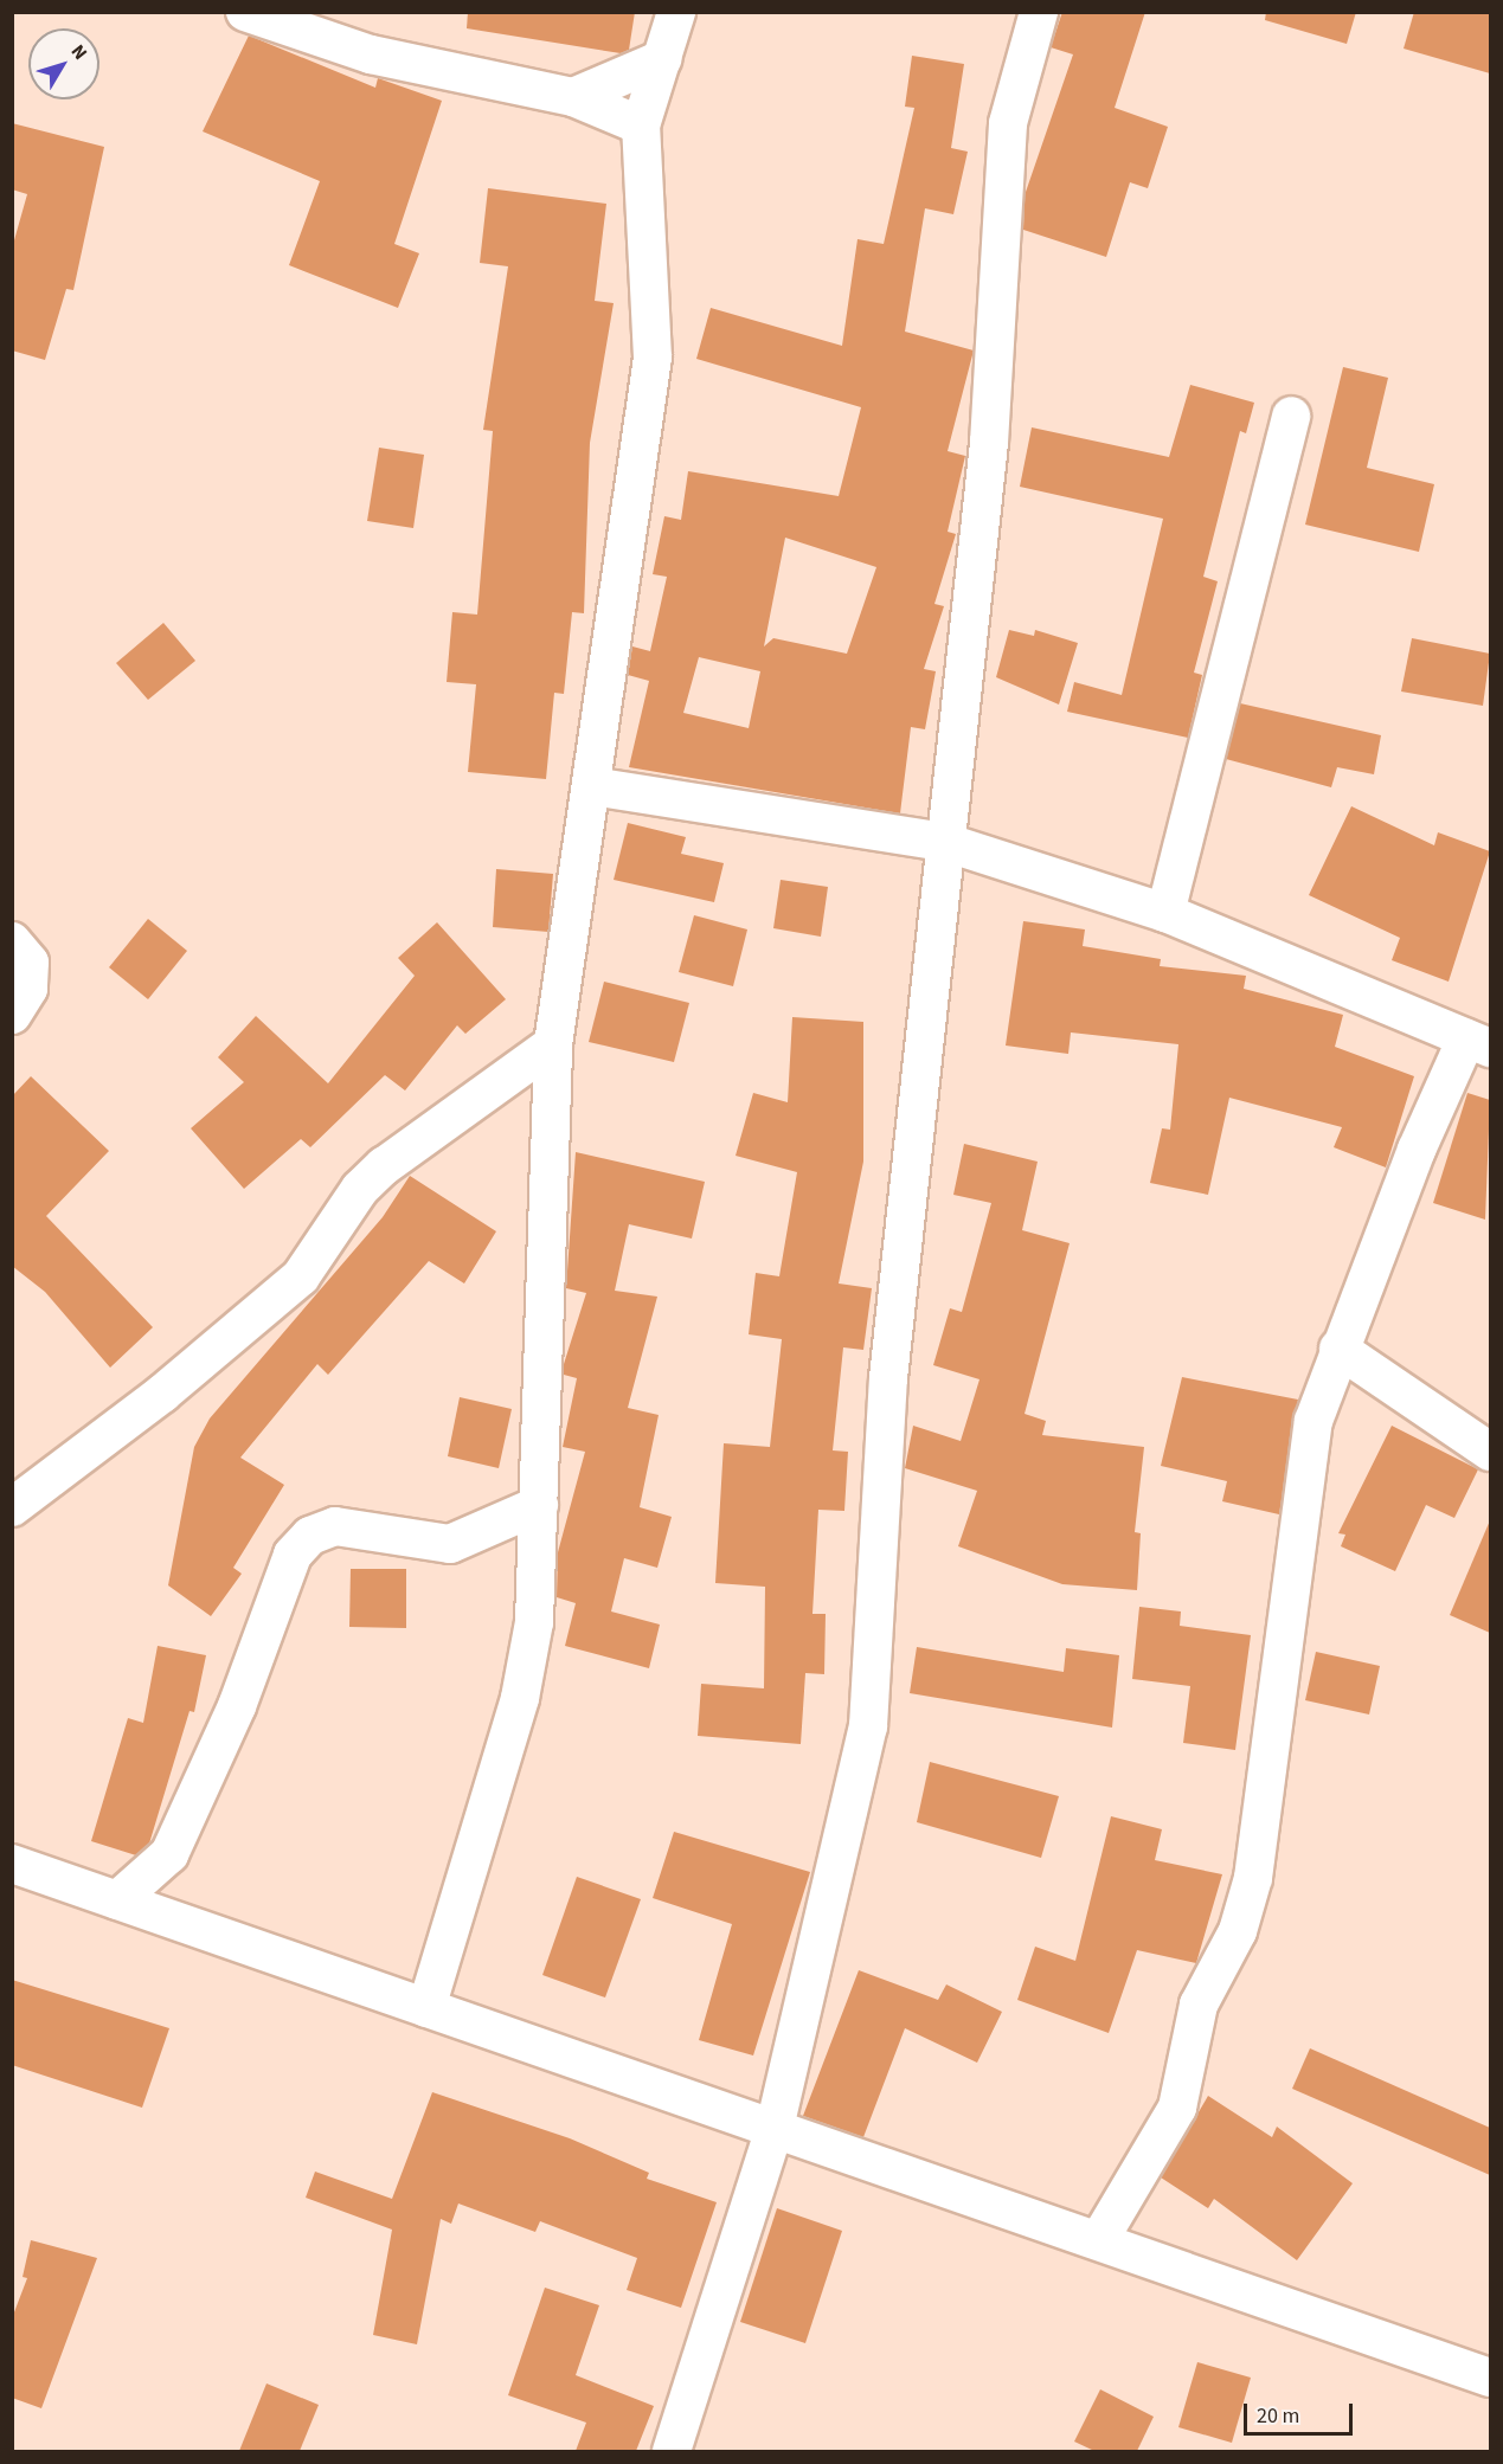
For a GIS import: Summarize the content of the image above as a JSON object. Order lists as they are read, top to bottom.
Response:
{
  "scale_bar": "20 m",
  "north": "top right"
}
